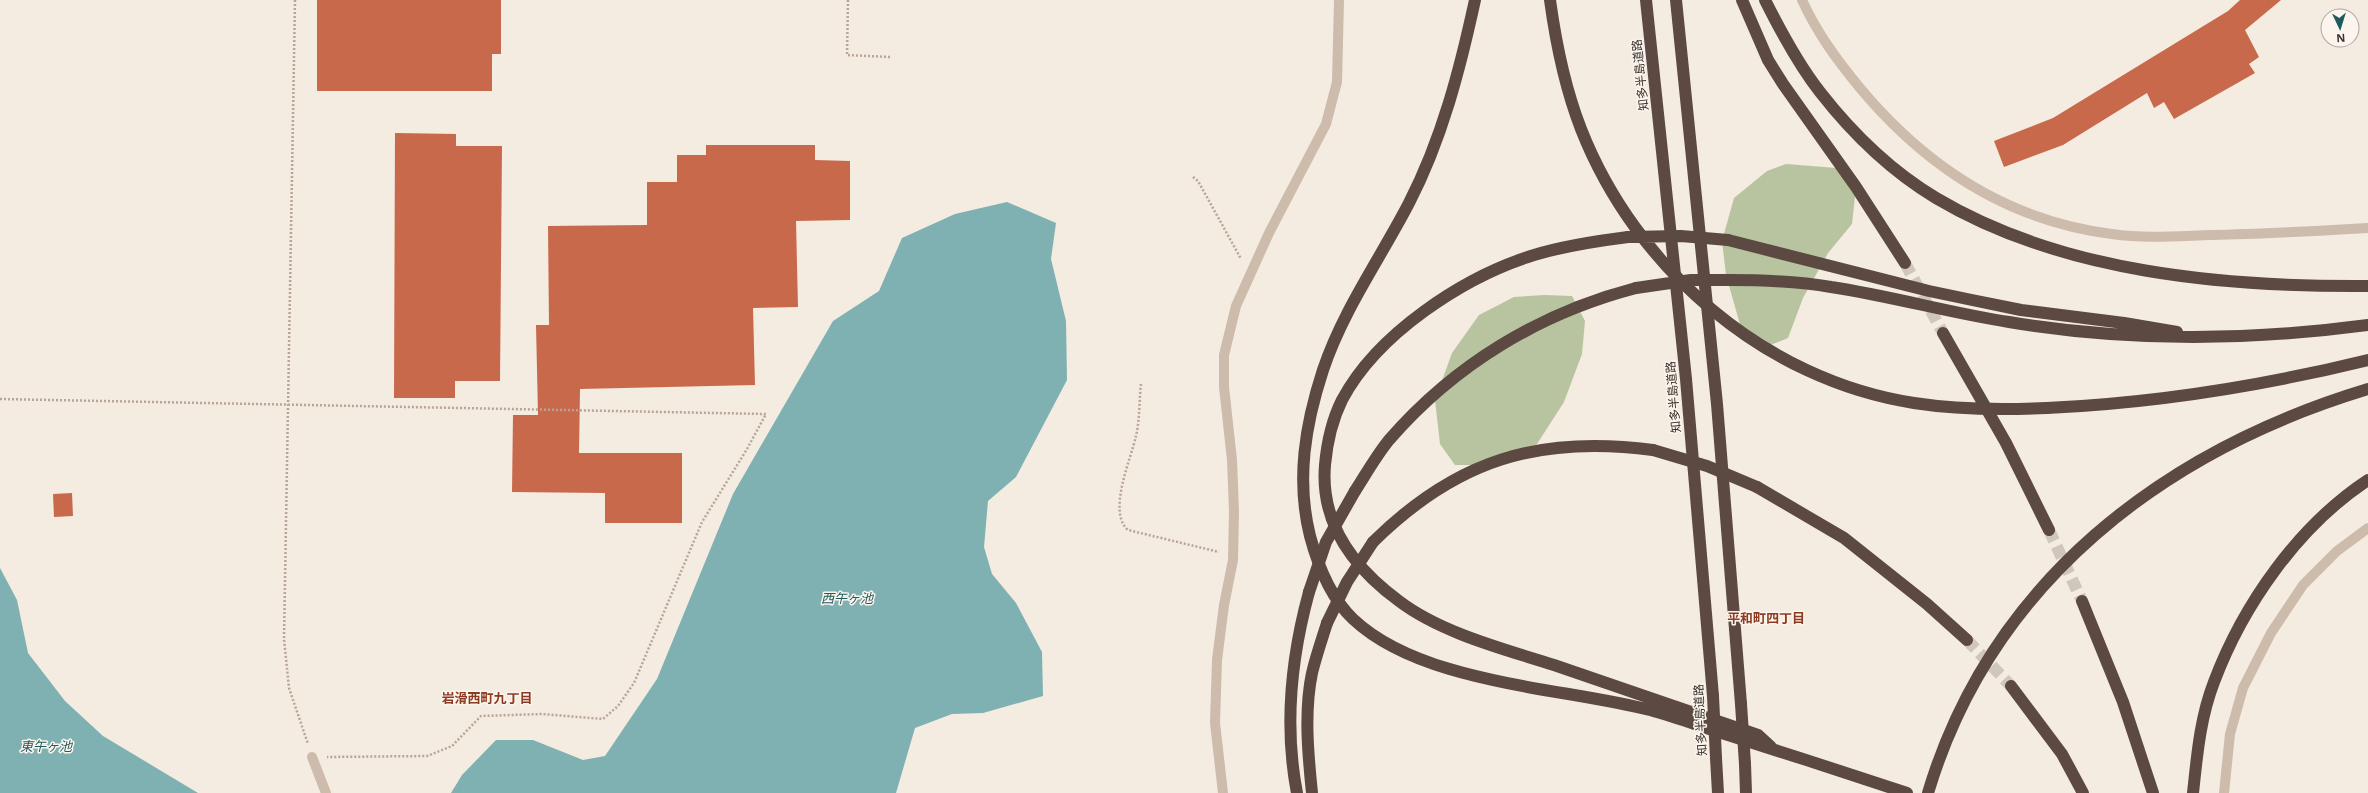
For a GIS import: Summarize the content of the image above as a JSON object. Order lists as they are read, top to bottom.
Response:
{
  "streets": {
    "highway": ["知多半島道路"]
  },
  "districts": ["平和町四丁目", "岩滑西町九丁目"],
  "water": ["西午ヶ池", "東午ヶ池"],
  "north": "bottom"
}
